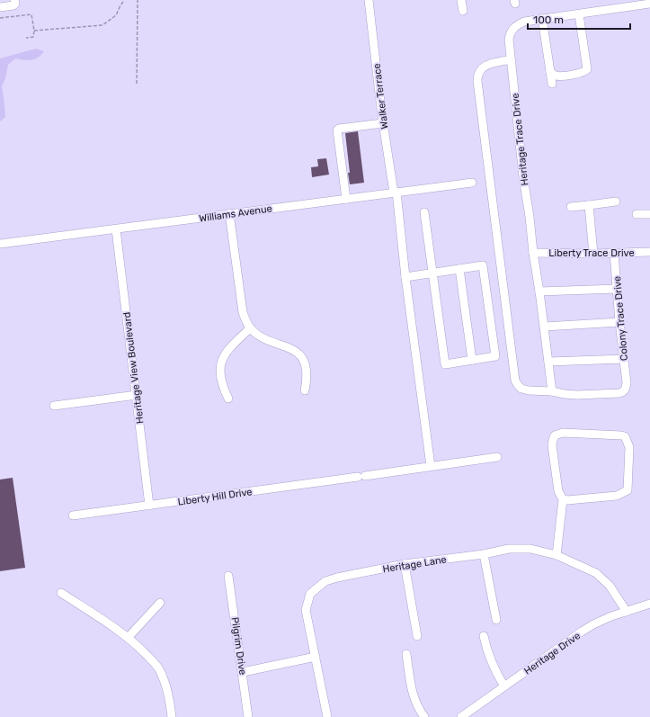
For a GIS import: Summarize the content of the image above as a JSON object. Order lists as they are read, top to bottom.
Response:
{
  "streets": {
    "street": [
      "Walker Terrace",
      "Heritage Trace Drive",
      "Williams Avenue",
      "Liberty Trace Drive",
      "Colony Trace Drive",
      "Heritage View Boulevard",
      "Liberty Hill Drive",
      "Heritage Lane",
      "Pilgrim Drive",
      "Heritage Drive"
    ]
  },
  "crossings": [
    ["Walker Terrace", "Williams Avenue"],
    ["Walker Terrace", "Liberty Hill Drive"],
    ["Heritage Trace Drive", "Liberty Trace Drive"],
    ["Heritage Trace Drive", "Colony Trace Drive"],
    ["Williams Avenue", "Heritage View Boulevard"],
    ["Liberty Trace Drive", "Colony Trace Drive"],
    ["Heritage View Boulevard", "Liberty Hill Drive"],
    ["Heritage Lane", "Heritage Drive"]
  ],
  "scale_bar": "100 m"
}
